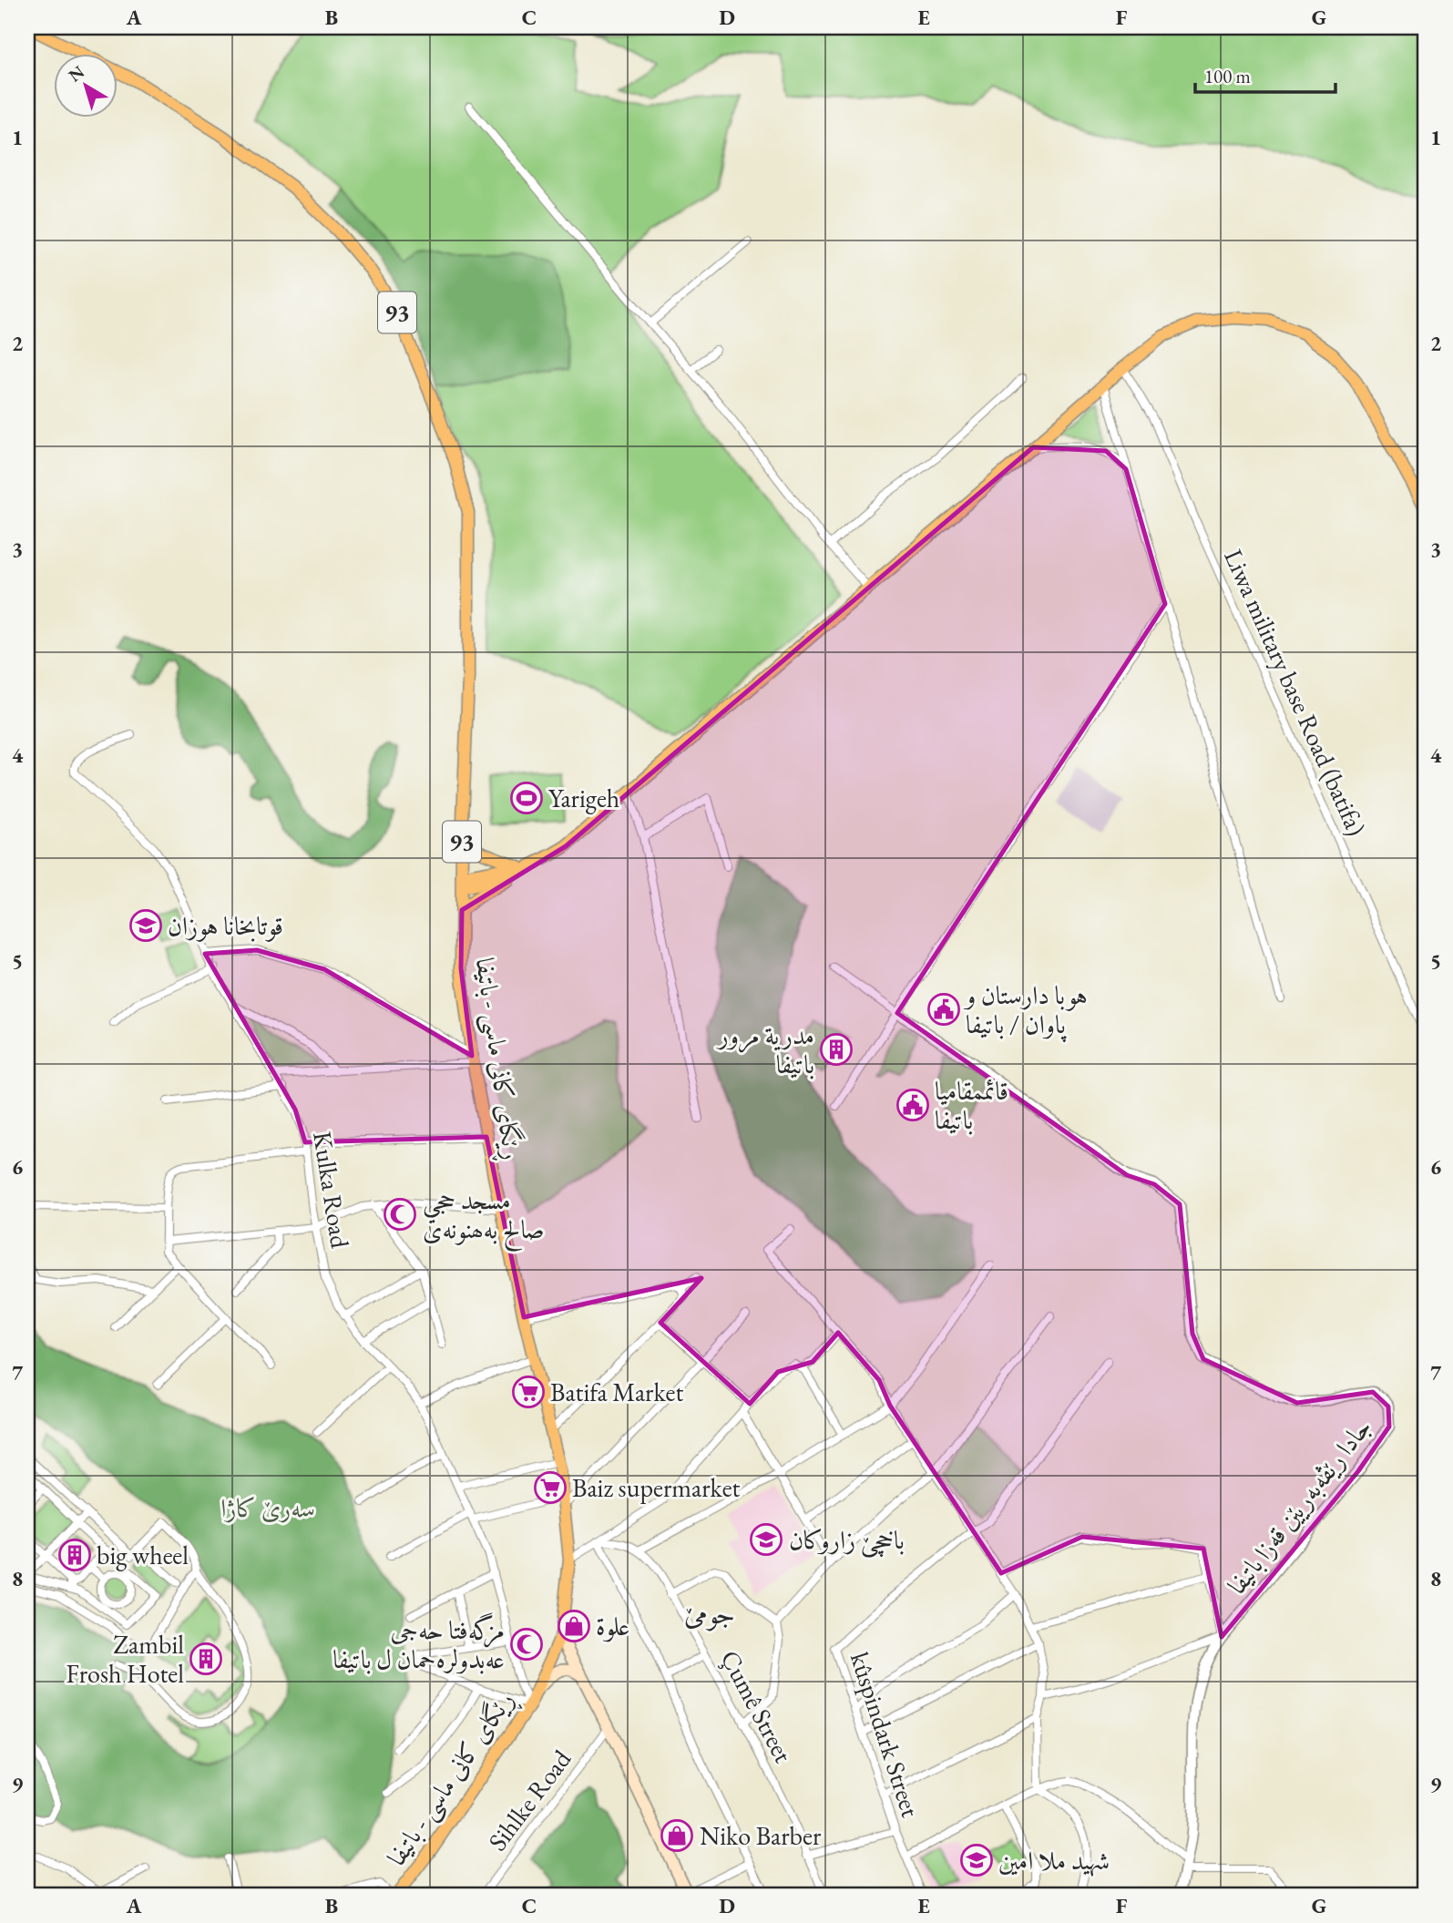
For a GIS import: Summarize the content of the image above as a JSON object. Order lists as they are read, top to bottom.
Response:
{
  "streets": {
    "main road": ["93", "ڕێگای کانی ماسی - باتيفا"],
    "street": [
      "Liwa military base Road (batifa)",
      "Kulka Road",
      "جادا رێڤه‌به‌ريێن قه‌زا باتيفا",
      "Çumê Street",
      "kûspindark Street",
      "Sihlke Road"
    ]
  },
  "crossings": [
    ["ڕێگای کانی ماسی - باتيفا", "Kulka Road"]
  ],
  "districts": ["جومێ"],
  "parks": ["سەرێ کاژا"],
  "places": {
    "sports": ["Yarigeh"],
    "school or university": ["قوتابخانا هوزان", "باخچێ زاروکان", "شهيد ملا امين"],
    "public building": ["هوبا دارستان و پاوان / باتيفا", "قائممقاميا باتيفا"],
    "building": ["مدرية مرور باتيفا", "big wheel", "Zambil Frosh Hotel"],
    "mosque": ["مسجد حجي صالح بەھنونەی", "مزگەفتا حەجی عەبدولرەحمان ل باتیفا"],
    "supermarket": ["Batifa Market", "Baiz supermarket"],
    "shop": ["علوة", "Niko Barber"]
  },
  "scale_bar": "100 m",
  "north": "top left",
  "grid": {
    "columns": [
      "A",
      "B",
      "C",
      "D",
      "E",
      "F",
      "G"
    ],
    "rows": [
      "1",
      "2",
      "3",
      "4",
      "5",
      "6",
      "7",
      "8",
      "9"
    ]
  }
}
